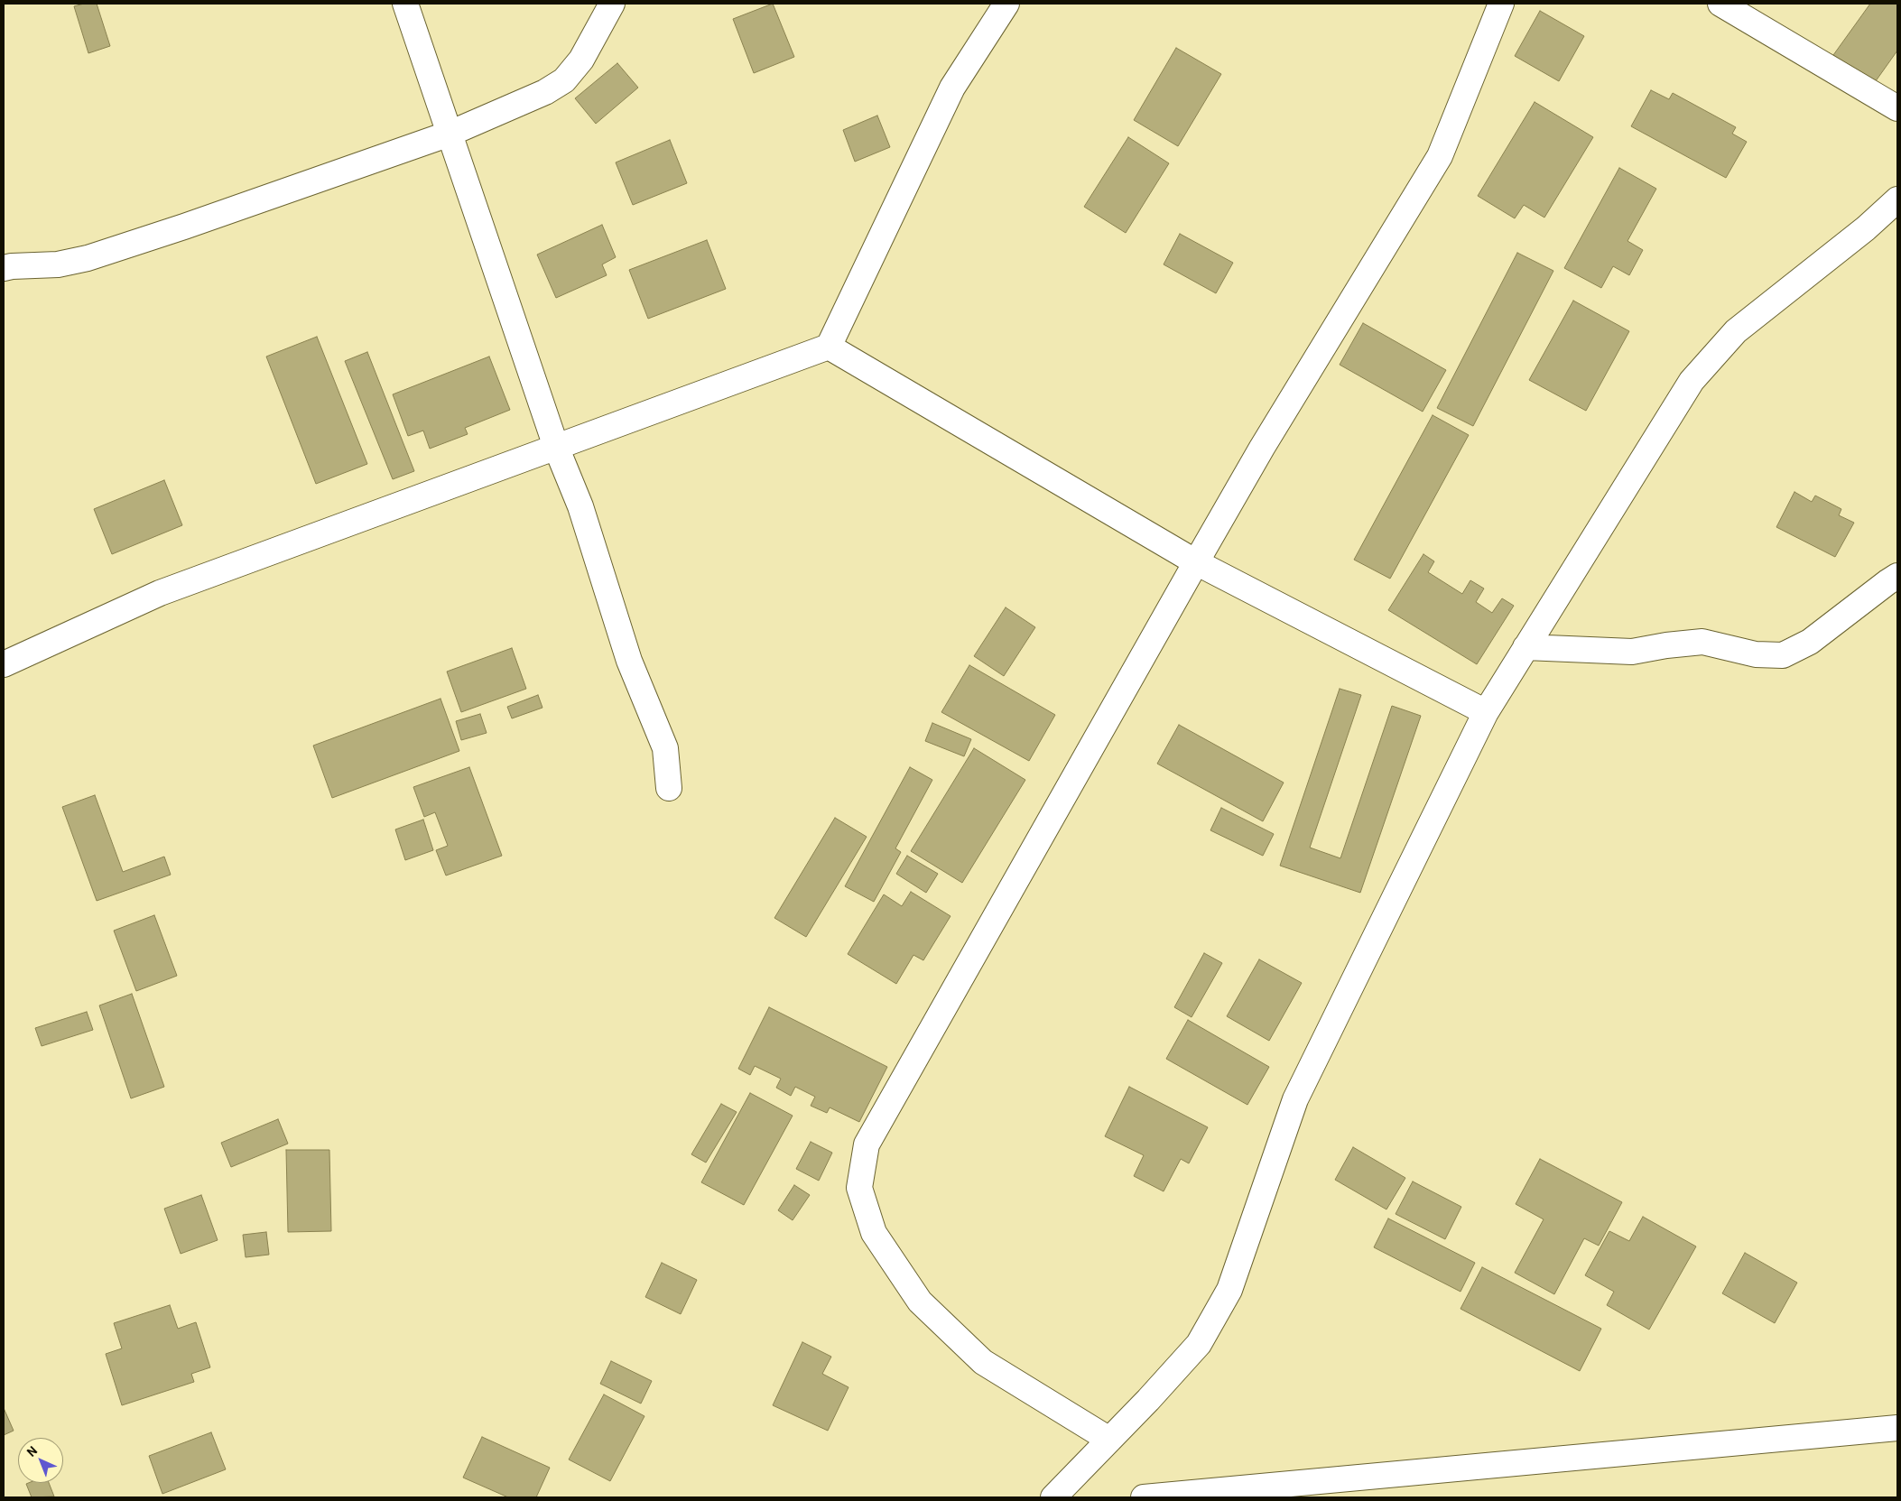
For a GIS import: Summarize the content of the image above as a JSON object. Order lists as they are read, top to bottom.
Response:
{
  "north": "top left"
}
